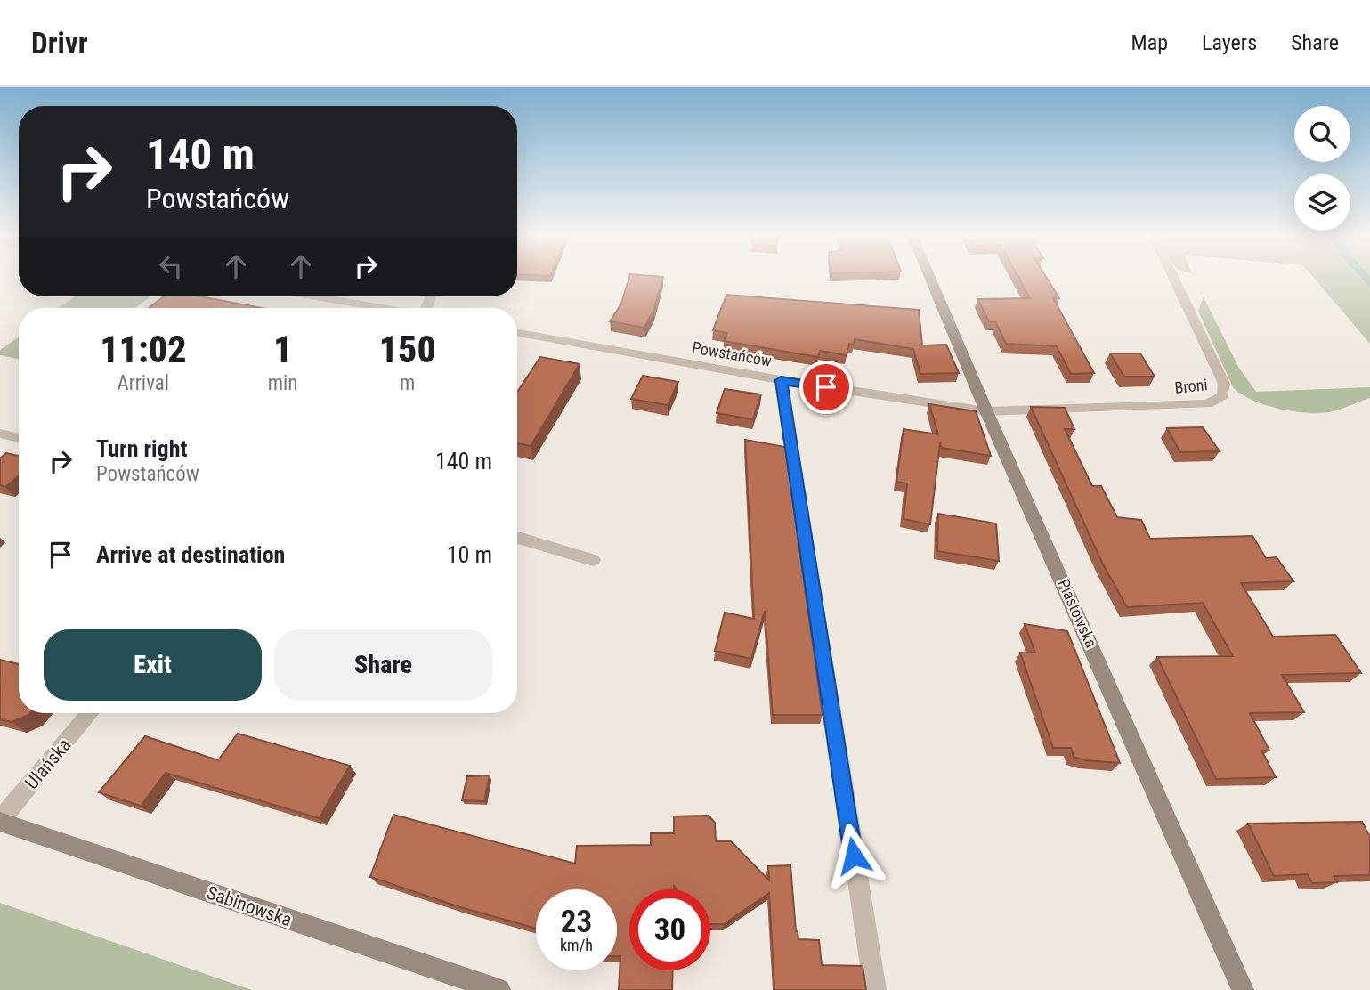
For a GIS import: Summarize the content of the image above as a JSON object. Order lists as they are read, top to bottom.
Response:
{
  "streets": {
    "street": [
      "Powstańców",
      "Broni",
      "Piastowska",
      "Ułańska",
      "Sabinowska"
    ]
  },
  "crossings": [
    ["Powstańców", "Broni"],
    ["Powstańców", "Piastowska"],
    ["Broni", "Piastowska"],
    ["Ułańska", "Sabinowska"]
  ],
  "page": {
    "header": "Drivr",
    "nav": ["Map", "Layers", "Share"],
    "turn": ["140 m", "Powstańców"],
    "eta": [
      "11:02",
      "Arrival",
      "1",
      "min",
      "150",
      "m"
    ],
    "list": [
      {
        "name": "Turn right",
        "note": "Powstańców",
        "value": "140 m"
      },
      {
        "name": "Arrive at destination",
        "value": "10 m"
      }
    ],
    "buttons": ["Exit", "Share"],
    "speed": "23 km/h",
    "limit": "30"
  }
}
